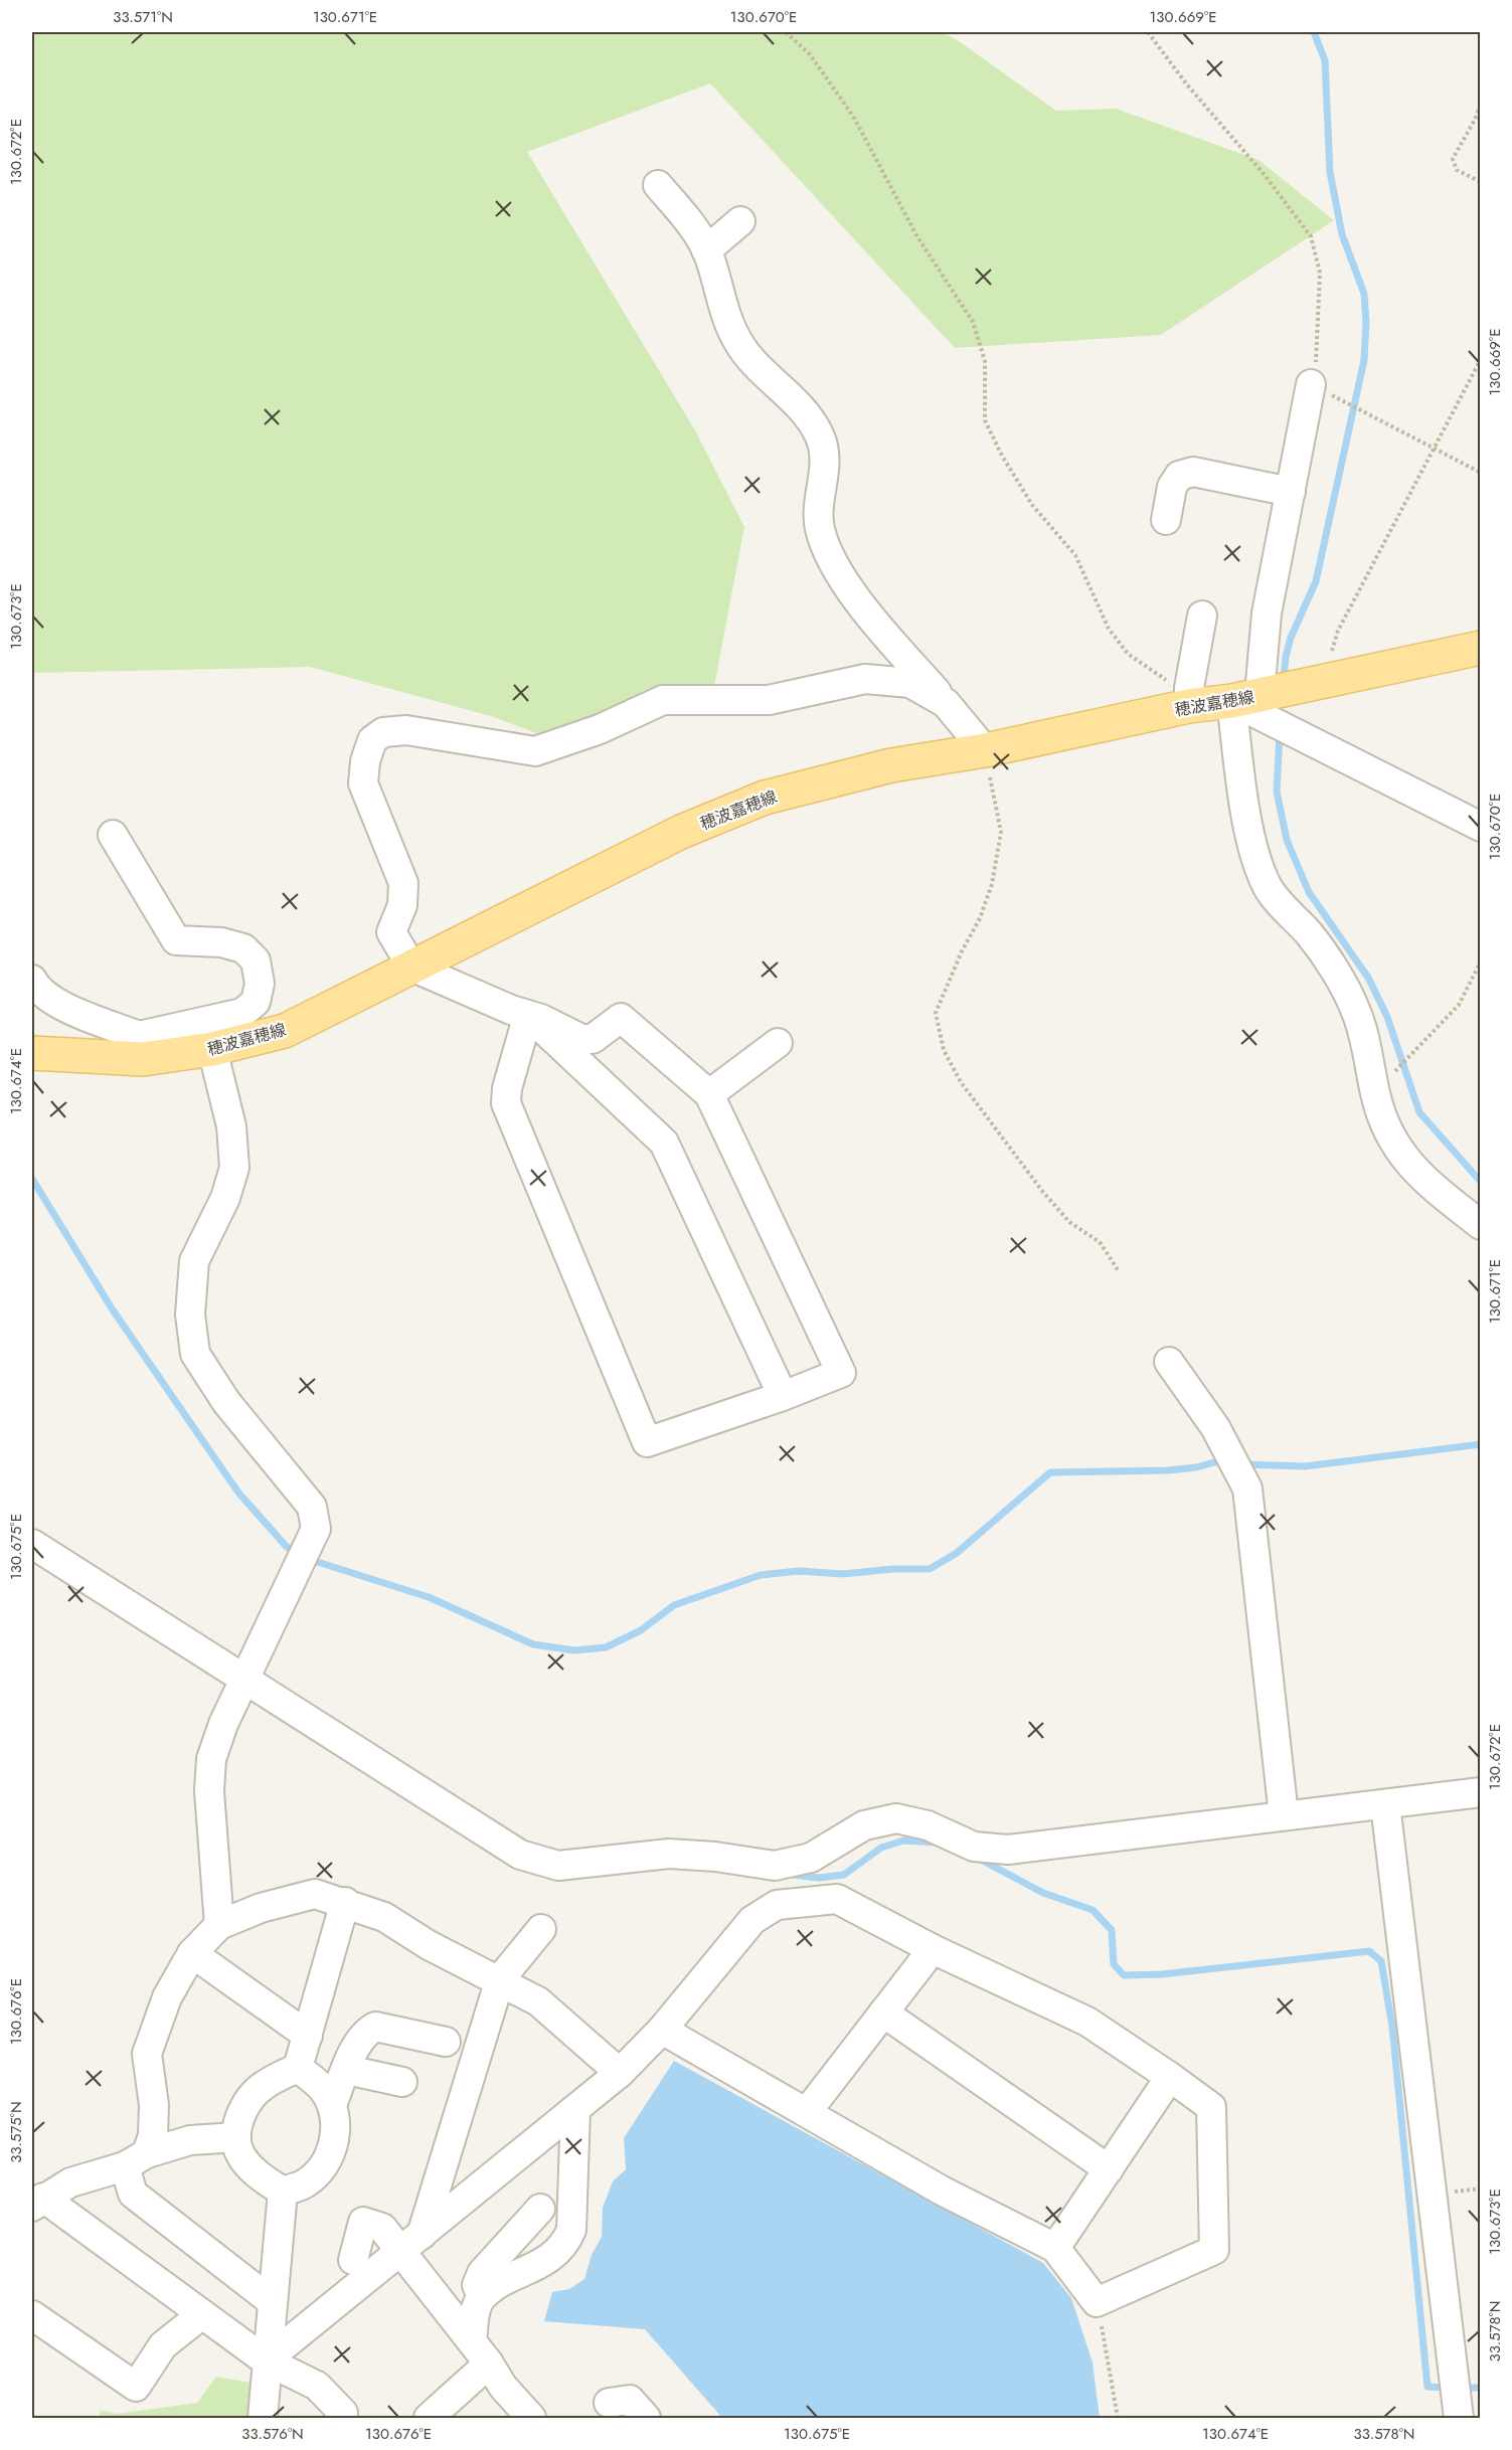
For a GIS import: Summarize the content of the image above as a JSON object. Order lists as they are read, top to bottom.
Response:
{
  "streets": {
    "main road": ["穂波嘉穂線"]
  },
  "coordinates": [
    "33.571°N",
    "130.671°E",
    "130.670°E",
    "130.669°E",
    "130.672°E",
    "130.673°E",
    "130.674°E",
    "130.675°E",
    "130.676°E",
    "33.575°N",
    "33.578°N",
    "33.576°N"
  ]
}
